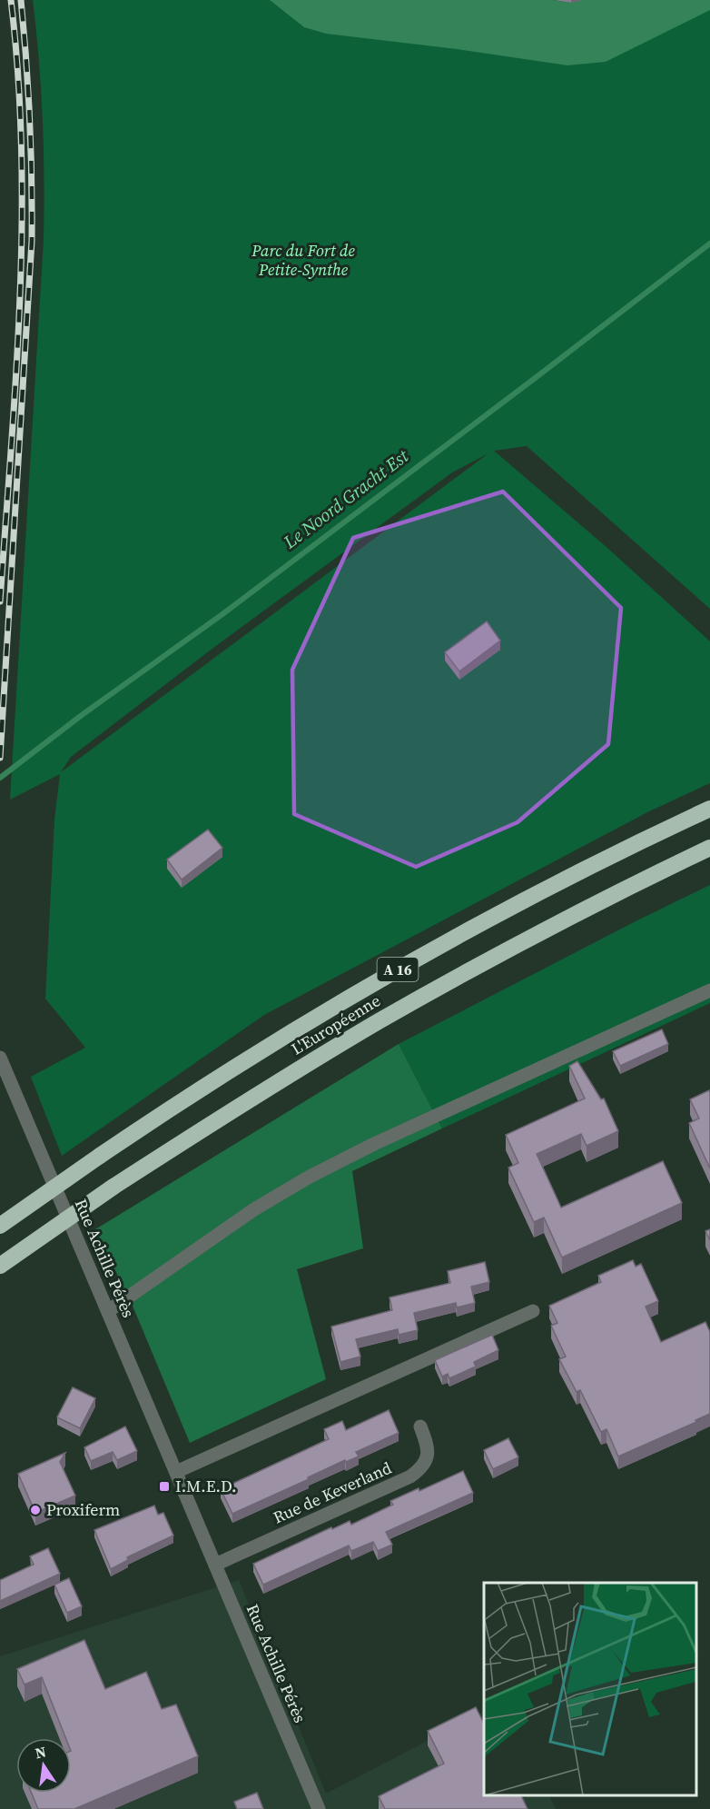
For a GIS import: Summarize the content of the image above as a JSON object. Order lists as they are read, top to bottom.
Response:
{
  "streets": {
    "highway": ["A 16", "L'Européenne"],
    "street": ["Rue Achille Pérès", "Rue de Keverland"]
  },
  "crossings": [
    ["Rue Achille Pérès", "Rue de Keverland"]
  ],
  "water": ["Le Noord Gracht Est"],
  "parks": ["Parc du Fort de Petite-Synthe"],
  "places": {
    "transit": ["I.M.E.D."],
    "other": ["Proxiferm"]
  },
  "north": "top"
}
